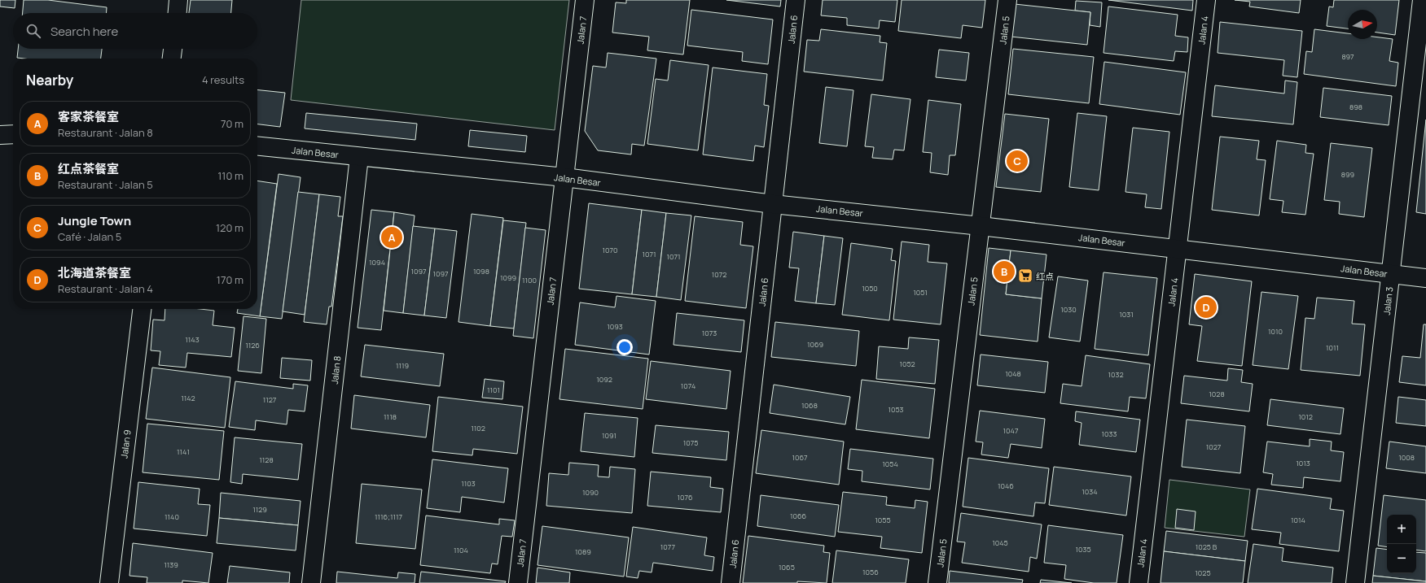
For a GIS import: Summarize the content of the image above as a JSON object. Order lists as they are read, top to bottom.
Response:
{
  "streets": {
    "street": [
      "Jalan 6",
      "Jalan 7",
      "Jalan 5",
      "Jalan 4",
      "Jalan Besar",
      "Jalan 3",
      "Jalan 8",
      "Jalan 9"
    ]
  },
  "crossings": [
    ["Jalan 6", "Jalan Besar"],
    ["Jalan 7", "Jalan Besar"],
    ["Jalan 5", "Jalan Besar"],
    ["Jalan 4", "Jalan Besar"],
    ["Jalan Besar", "Jalan 3"],
    ["Jalan Besar", "Jalan 8"]
  ],
  "places": {
    "supermarket": ["红点"]
  },
  "house_numbers": [
    "897",
    "898",
    "899",
    "1070",
    "1071",
    "1071",
    "1094",
    "1097",
    "1098",
    "1097",
    "1072",
    "1099",
    "1100",
    "1050",
    "1051",
    "1030",
    "1031",
    "1093",
    "1010",
    "1073",
    "1143",
    "1069",
    "1126",
    "1011",
    "1052",
    "1119",
    "1048",
    "1032",
    "1092",
    "1074",
    "1101",
    "1028",
    "1142",
    "1127",
    "1068",
    "1053",
    "1118",
    "1012",
    "1102",
    "1047",
    "1033",
    "1091",
    "1075",
    "1027",
    "1141",
    "1067",
    "1008",
    "1128",
    "1013",
    "1054",
    "1103",
    "1046",
    "1034",
    "1090",
    "1076",
    "1129",
    "1066",
    "1140",
    "1116;1117",
    "1055",
    "1014",
    "1045",
    "1077",
    "1025 B",
    "1035",
    "1104",
    "1089",
    "1139",
    "1065",
    "1056",
    "1025"
  ],
  "north": "right",
  "page": {
    "search": "Search here",
    "heading": ["Nearby", "4 results"],
    "list": [
      {
        "mark": "A",
        "name": "客家茶餐室",
        "note": "Restaurant · Jalan 8",
        "value": "70 m"
      },
      {
        "mark": "B",
        "name": "红点茶餐室",
        "note": "Restaurant · Jalan 5",
        "value": "110 m"
      },
      {
        "mark": "C",
        "name": "Jungle Town",
        "note": "Café · Jalan 5",
        "value": "120 m"
      },
      {
        "mark": "D",
        "name": "北海道茶餐室",
        "note": "Restaurant · Jalan 4",
        "value": "170 m"
      }
    ],
    "pins": [
      "C",
      "A",
      "B",
      "D"
    ],
    "map_buttons": ["+", "−"]
  }
}
